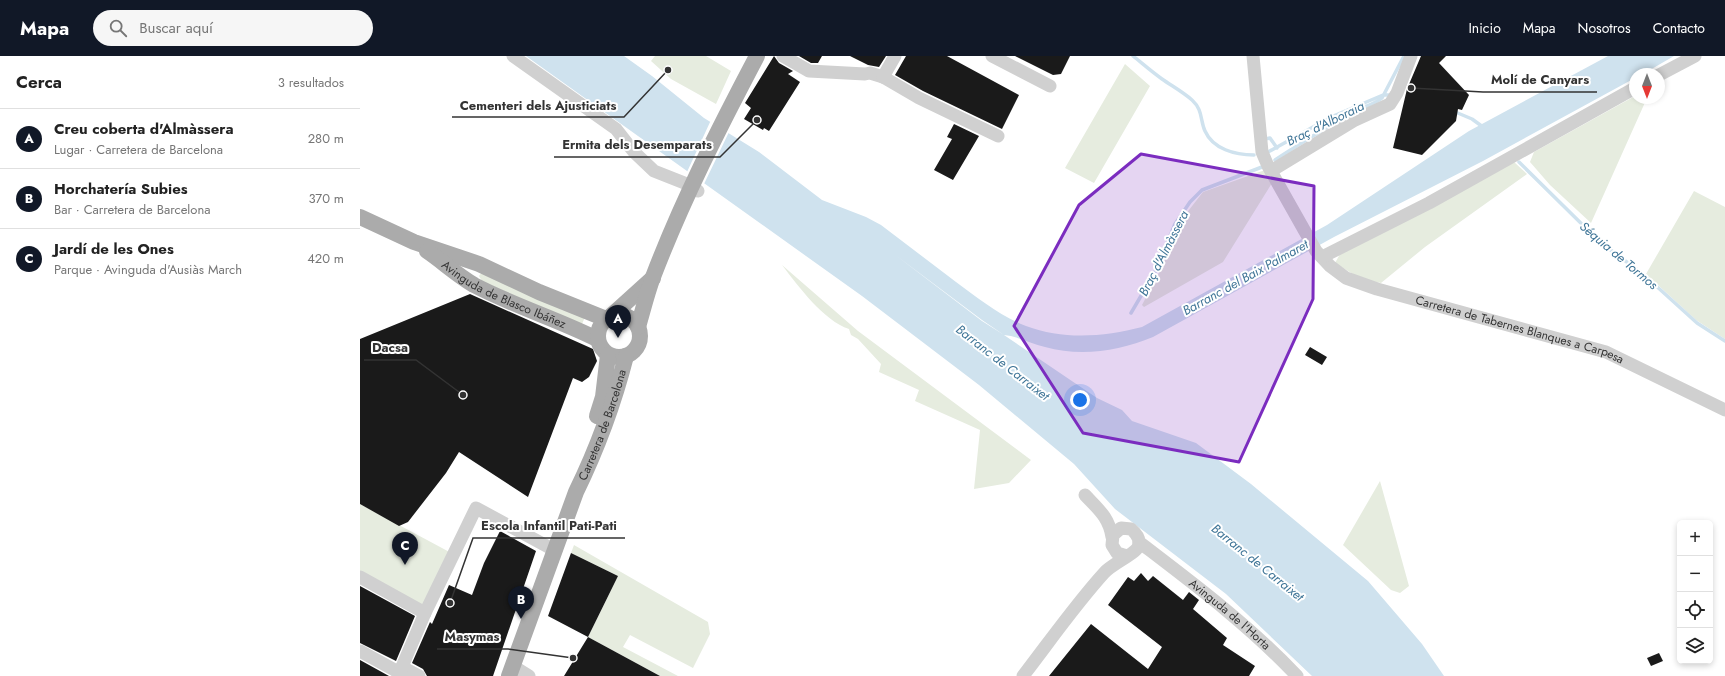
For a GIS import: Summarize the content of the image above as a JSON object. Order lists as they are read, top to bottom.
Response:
{
  "streets": {
    "main road": ["Avinguda de Blasco Ibáñez", "Carretera de Barcelona"],
    "street": ["Carretera de Tabernes Blanques a Carpesa", "Avinguda de l'Horta"]
  },
  "crossings": [
    ["Avinguda de Blasco Ibáñez", "Carretera de Barcelona"]
  ],
  "water": [
    "Braç d'Alboraia",
    "Braç d'Almàssera",
    "Séquia de Tormos",
    "Barranc del Baix Palmaret",
    "Barranc de Carraixet"
  ],
  "places": [
    "Cementeri dels Ajusticiats",
    "Molí de Canyars",
    "Ermita dels Desemparats",
    "Dacsa",
    "Escola Infantil Pati-Pati",
    "Masymas"
  ],
  "north": "bottom",
  "page": {
    "header": "Mapa",
    "search": "Buscar aquí",
    "nav": [
      "Inicio",
      "Mapa",
      "Nosotros",
      "Contacto"
    ],
    "heading": ["Cerca", "3 resultados"],
    "list": [
      {
        "mark": "A",
        "name": "Creu coberta d'Almàssera",
        "note": "Lugar · Carretera de Barcelona",
        "value": "280 m"
      },
      {
        "mark": "B",
        "name": "Horchatería Subies",
        "note": "Bar · Carretera de Barcelona",
        "value": "370 m"
      },
      {
        "mark": "C",
        "name": "Jardí de les Ones",
        "note": "Parque · Avinguda d'Ausiàs March",
        "value": "420 m"
      }
    ],
    "pins": ["A", "C", "B"],
    "map_buttons": ["+", "−"]
  }
}
